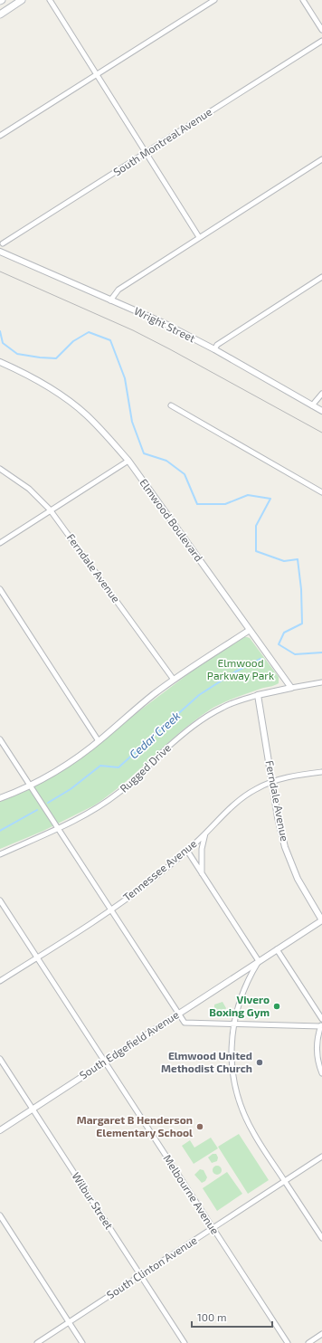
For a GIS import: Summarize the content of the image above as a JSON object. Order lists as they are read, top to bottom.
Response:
{
  "streets": {
    "street": [
      "South Montreal Avenue",
      "Wright Street",
      "Elmwood Boulevard",
      "Ferndale Avenue",
      "Rugged Drive",
      "Tennessee Avenue",
      "South Edgefield Avenue",
      "Melbourne Avenue",
      "Wilbur Street",
      "South Clinton Avenue"
    ]
  },
  "crossings": [
    ["Elmwood Boulevard", "Rugged Drive"],
    ["Ferndale Avenue", "Rugged Drive"],
    ["Ferndale Avenue", "Tennessee Avenue"],
    ["Ferndale Avenue", "South Edgefield Avenue"],
    ["Tennessee Avenue", "Melbourne Avenue"],
    ["South Edgefield Avenue", "Melbourne Avenue"],
    ["South Edgefield Avenue", "Wilbur Street"],
    ["South Edgefield Avenue", "South Clinton Avenue"],
    ["Melbourne Avenue", "South Clinton Avenue"],
    ["Wilbur Street", "South Clinton Avenue"]
  ],
  "water": ["Cedar Creek"],
  "parks": ["Elmwood Parkway Park"],
  "places": ["Vivero Boxing Gym", "Elmwood United Methodist Church", "Margaret B Henderson Elementary School"],
  "scale_bar": "100 m"
}
